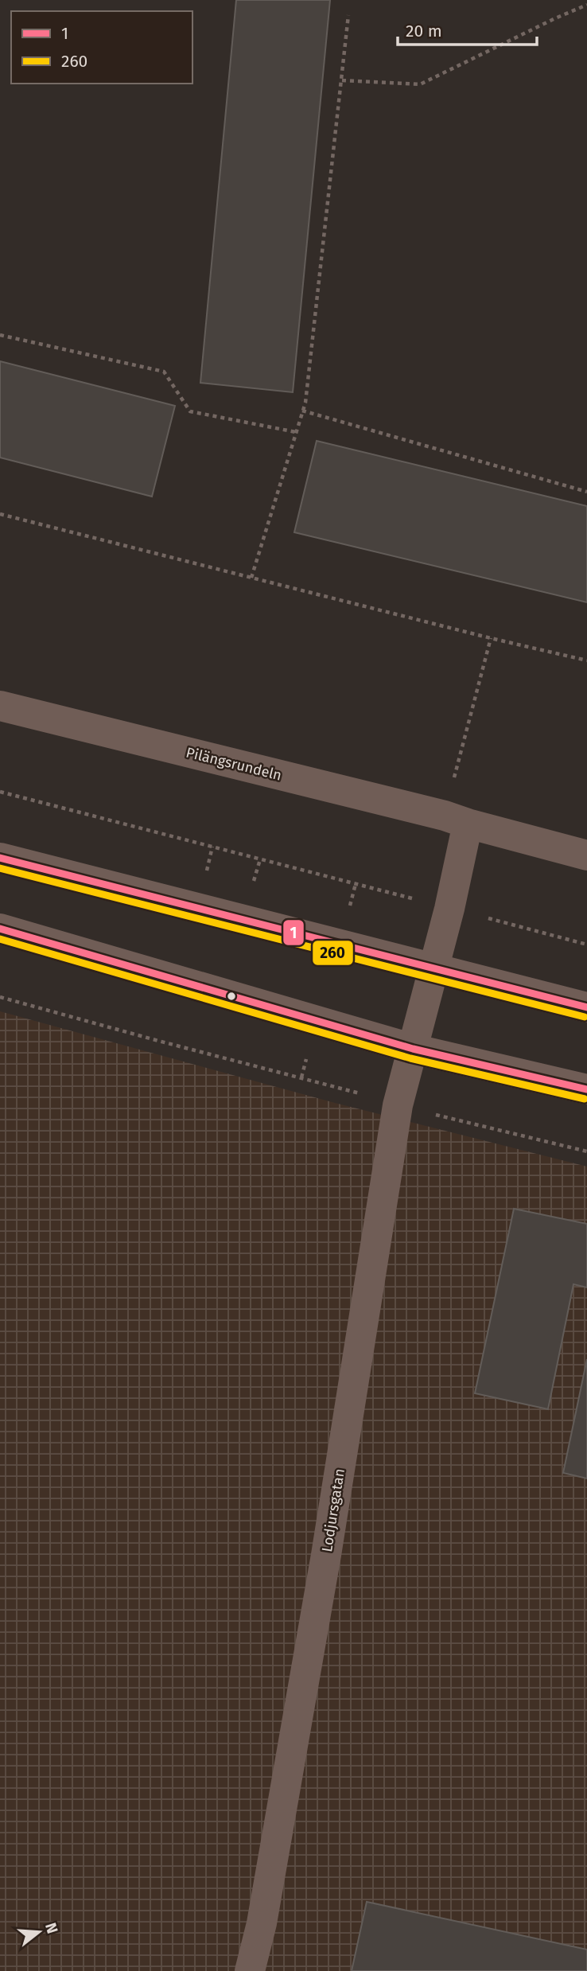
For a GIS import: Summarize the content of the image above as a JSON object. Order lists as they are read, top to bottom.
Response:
{
  "streets": {
    "street": ["Pilängsrundeln", "Lodjursgatan"]
  },
  "lines": ["transit line 1", "transit line 260"],
  "legend": ["1", "260"],
  "scale_bar": "20 m",
  "north": "right"
}
